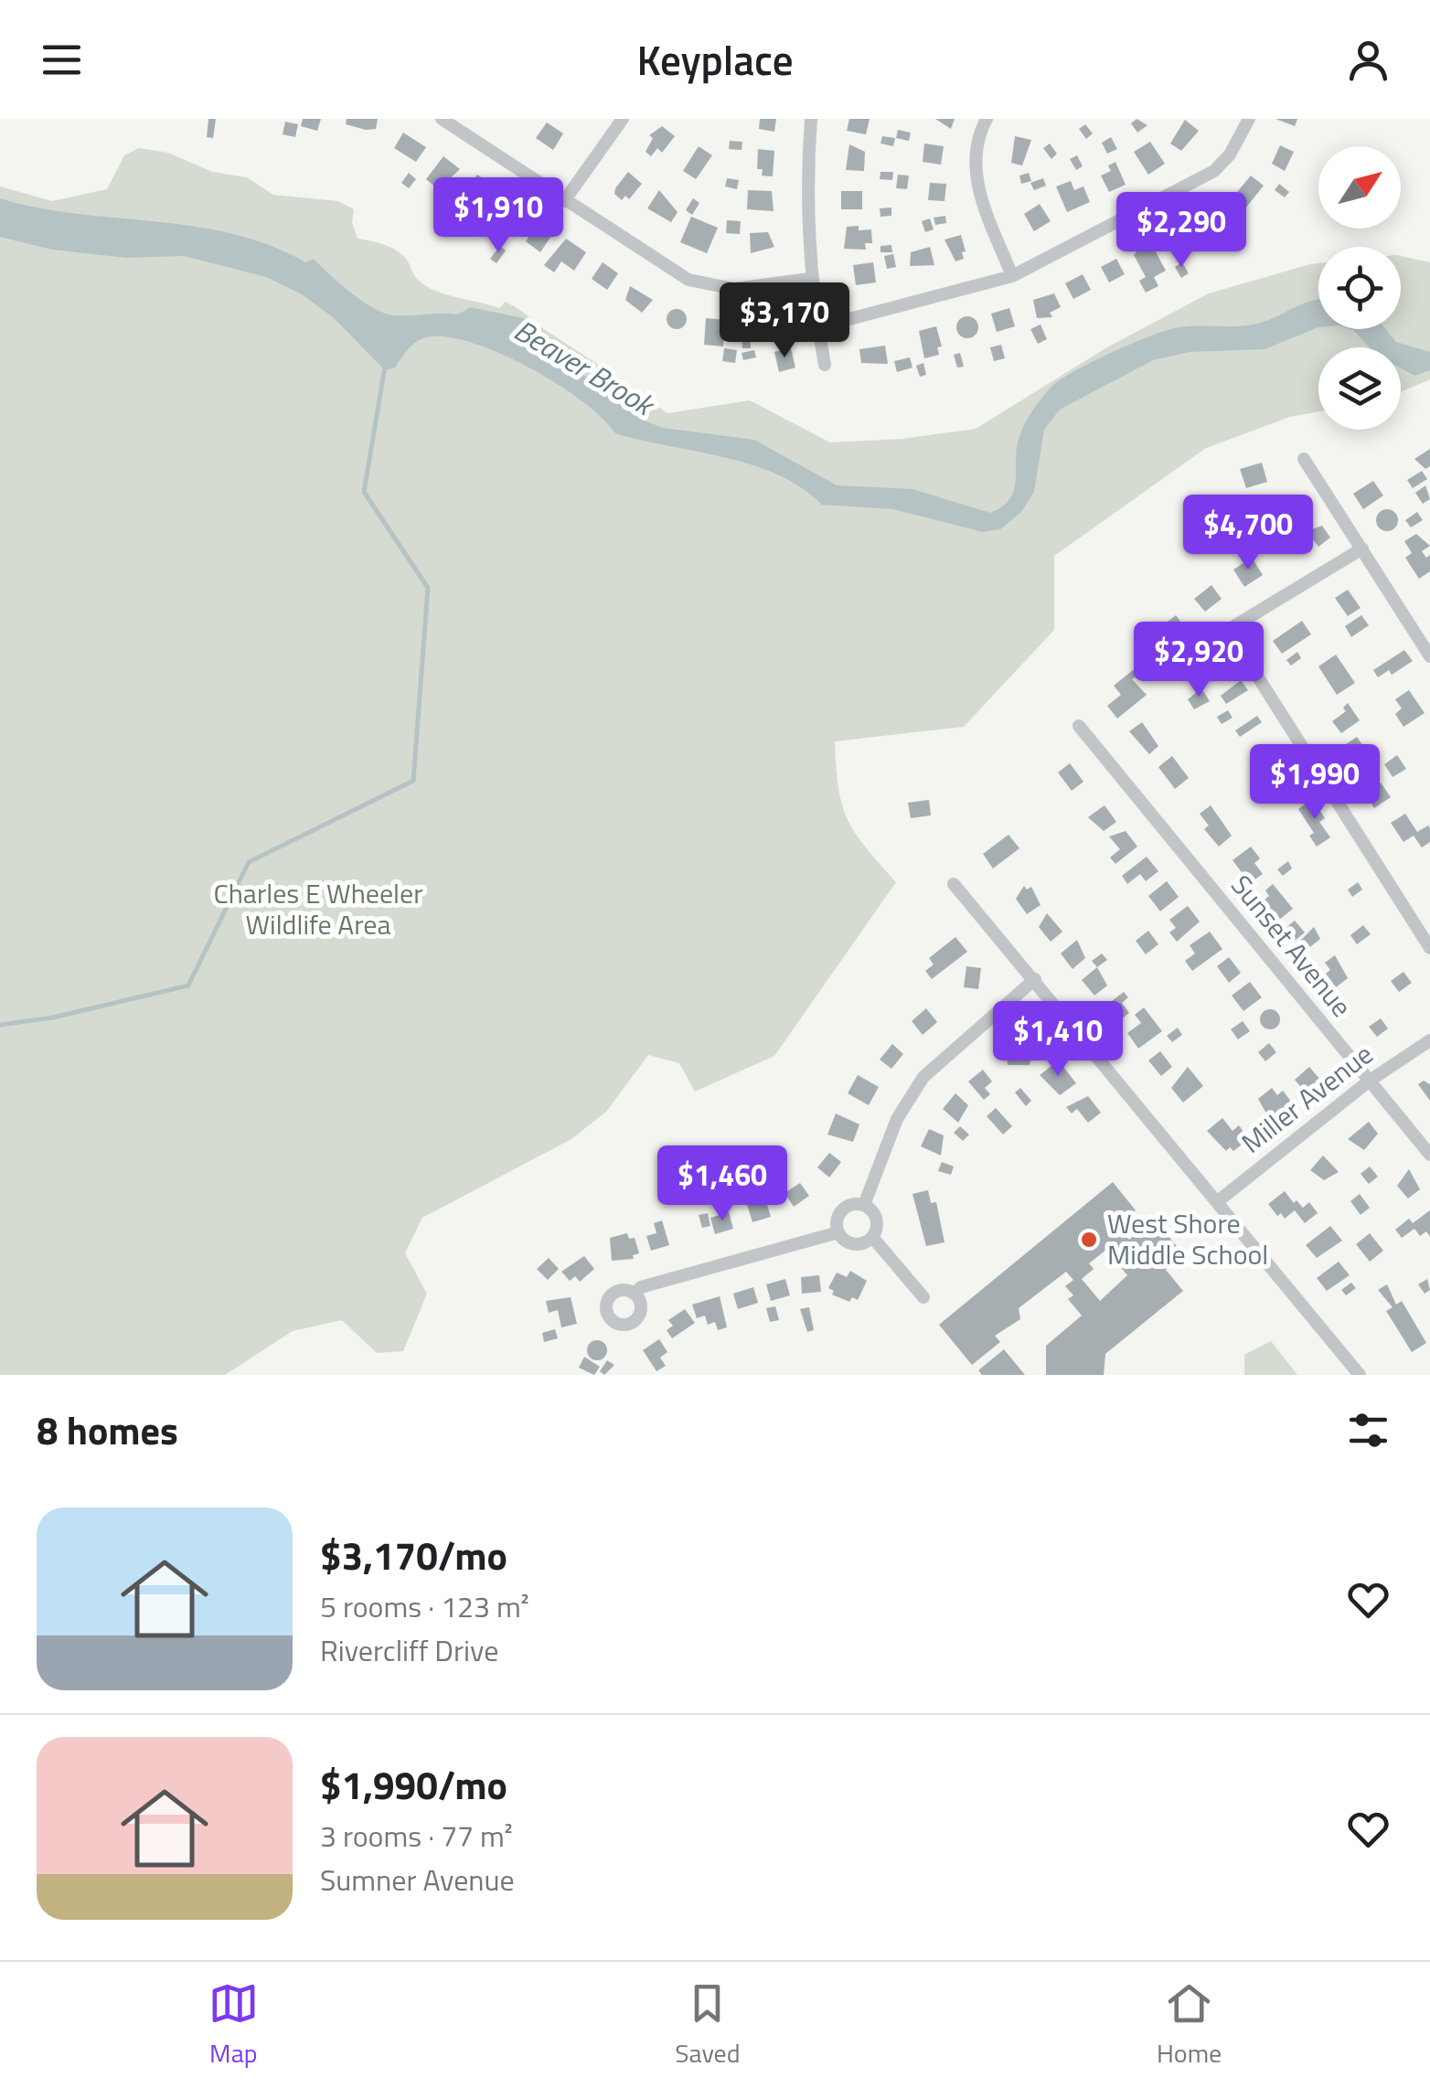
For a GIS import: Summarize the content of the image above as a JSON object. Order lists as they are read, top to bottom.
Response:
{
  "streets": {
    "street": ["Sunset Avenue", "Miller Avenue"]
  },
  "crossings": [
    ["Sunset Avenue", "Miller Avenue"]
  ],
  "water": ["Beaver Brook"],
  "parks": ["Charles E Wheeler Wildlife Area"],
  "places": ["West Shore Middle School"],
  "north": "top right",
  "page": {
    "header": "Keyplace",
    "price": [
      "$1,910",
      "$2,290",
      "$3,170",
      "$4,700",
      "$2,920",
      "$1,990",
      "$1,410",
      "$1,460"
    ],
    "heading": "8 homes",
    "list": [
      {
        "name": "$3,170/mo",
        "note": "5 rooms · 123 m² · Rivercliff Drive"
      },
      {
        "name": "$1,990/mo",
        "note": "3 rooms · 77 m² · Sumner Avenue"
      }
    ],
    "tabs": ["Map", "Saved", "Home"]
  }
}
